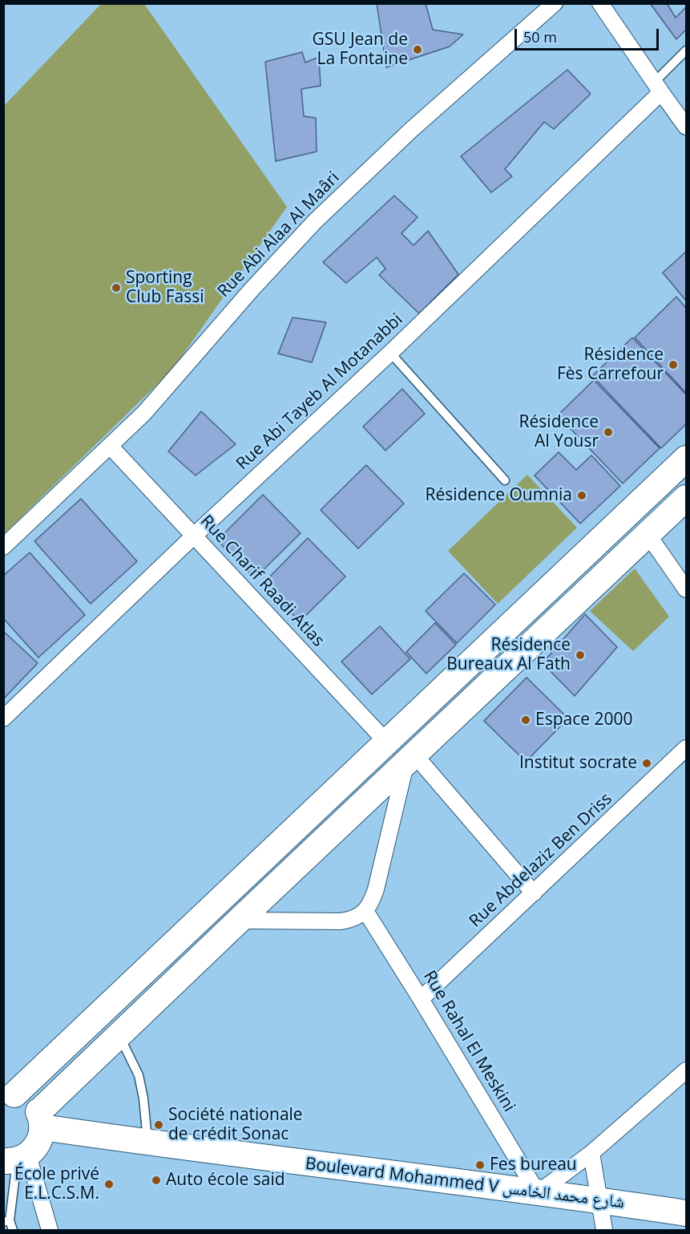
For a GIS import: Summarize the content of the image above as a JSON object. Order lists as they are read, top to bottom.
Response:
{
  "streets": {
    "main road": ["Boulevard Mohammed V شارع محمد الخامس"],
    "street": [
      "Rue Abi Alaa Al Maâri",
      "Rue Abi Tayeb Al Motanabbi",
      "Rue Charif Raadi Atlas",
      "Rue Abdelaziz Ben Driss",
      "Rue Rahal El Meskini"
    ]
  },
  "crossings": [
    ["Rue Abi Alaa Al Maâri", "Rue Charif Raadi Atlas"],
    ["Rue Abi Tayeb Al Motanabbi", "Rue Charif Raadi Atlas"],
    ["Rue Abdelaziz Ben Driss", "Rue Rahal El Meskini"],
    ["Rue Rahal El Meskini", "Boulevard Mohammed V شارع محمد الخامس"]
  ],
  "places": [
    "GSU Jean de La Fontaine",
    "Sporting Club Fassi",
    "Résidence Fès Carrefour",
    "Résidence Al Yousr",
    "Résidence Oumnia",
    "Résidence Bureaux Al Fath",
    "Espace 2000",
    "Institut socrate",
    "Société nationale de crédit Sonac",
    "Fes bureau",
    "Auto école said",
    "École privé E.L.C.S.M."
  ],
  "scale_bar": "50 m"
}
